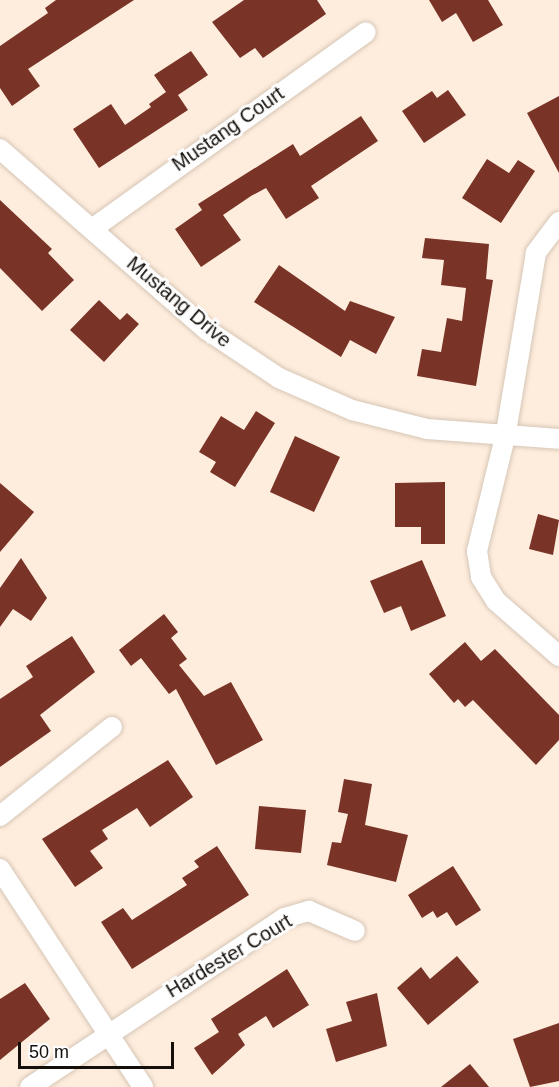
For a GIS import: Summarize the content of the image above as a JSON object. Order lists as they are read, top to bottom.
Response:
{
  "streets": {
    "street": ["Mustang Court", "Mustang Drive", "Hardester Court"]
  },
  "crossings": [
    ["Mustang Court", "Mustang Drive"]
  ],
  "scale_bar": "50 m"
}
